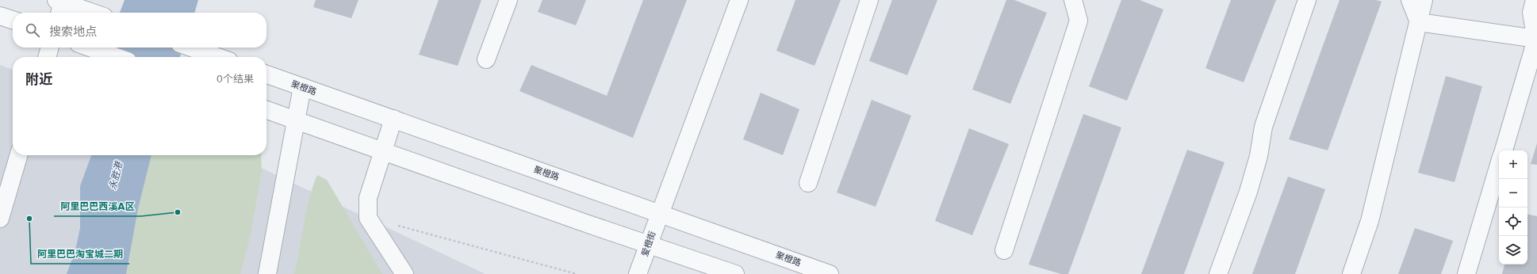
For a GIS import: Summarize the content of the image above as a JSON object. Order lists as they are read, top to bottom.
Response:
{
  "streets": {
    "street": ["聚橙路", "爱橙街"]
  },
  "crossings": [
    ["聚橙路", "爱橙街"]
  ],
  "water": ["永胜港"],
  "places": ["阿里巴巴西溪A区", "阿里巴巴淘宝城二期"],
  "page": {
    "search": "搜索地点",
    "heading": ["附近", "0个结果"],
    "map_buttons": ["+", "−"]
  }
}
